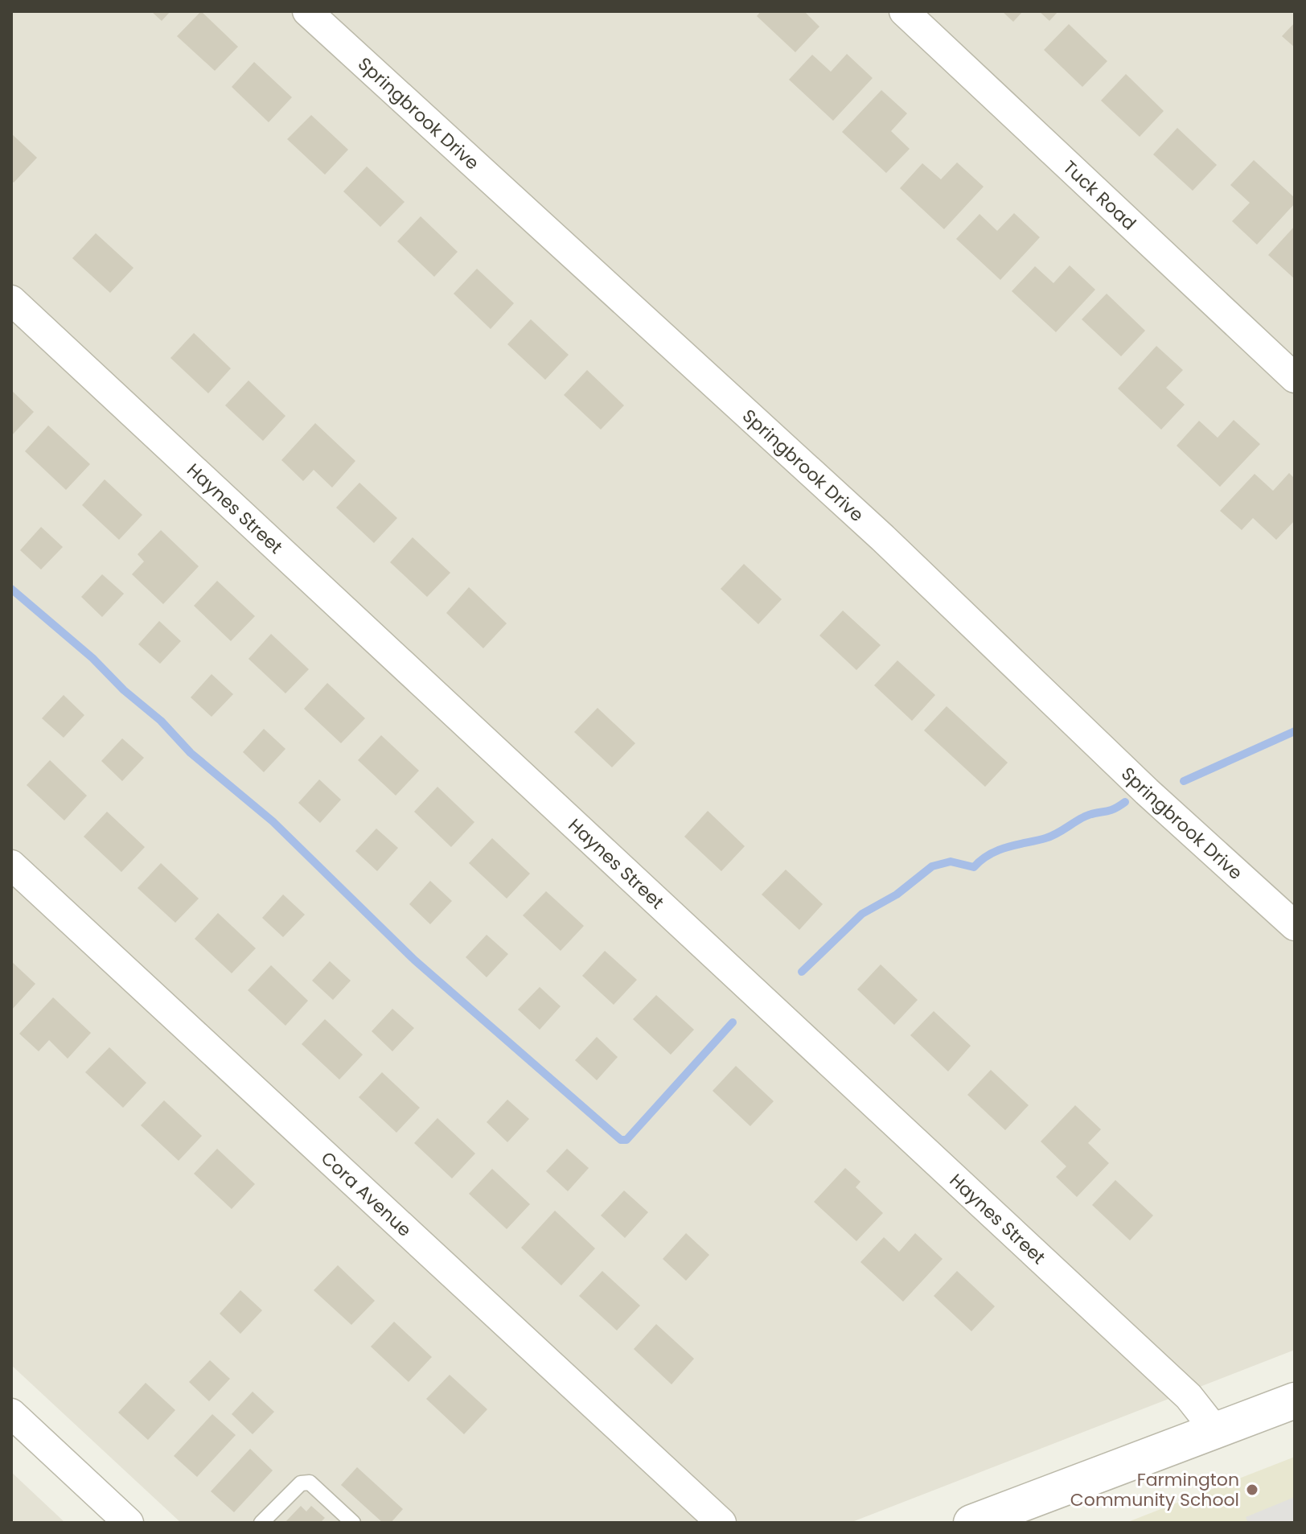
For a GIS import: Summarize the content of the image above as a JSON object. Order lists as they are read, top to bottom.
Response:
{
  "streets": {
    "street": [
      "Springbrook Drive",
      "Tuck Road",
      "Haynes Street",
      "Cora Avenue"
    ]
  },
  "places": ["Farmington Community School"]
}
